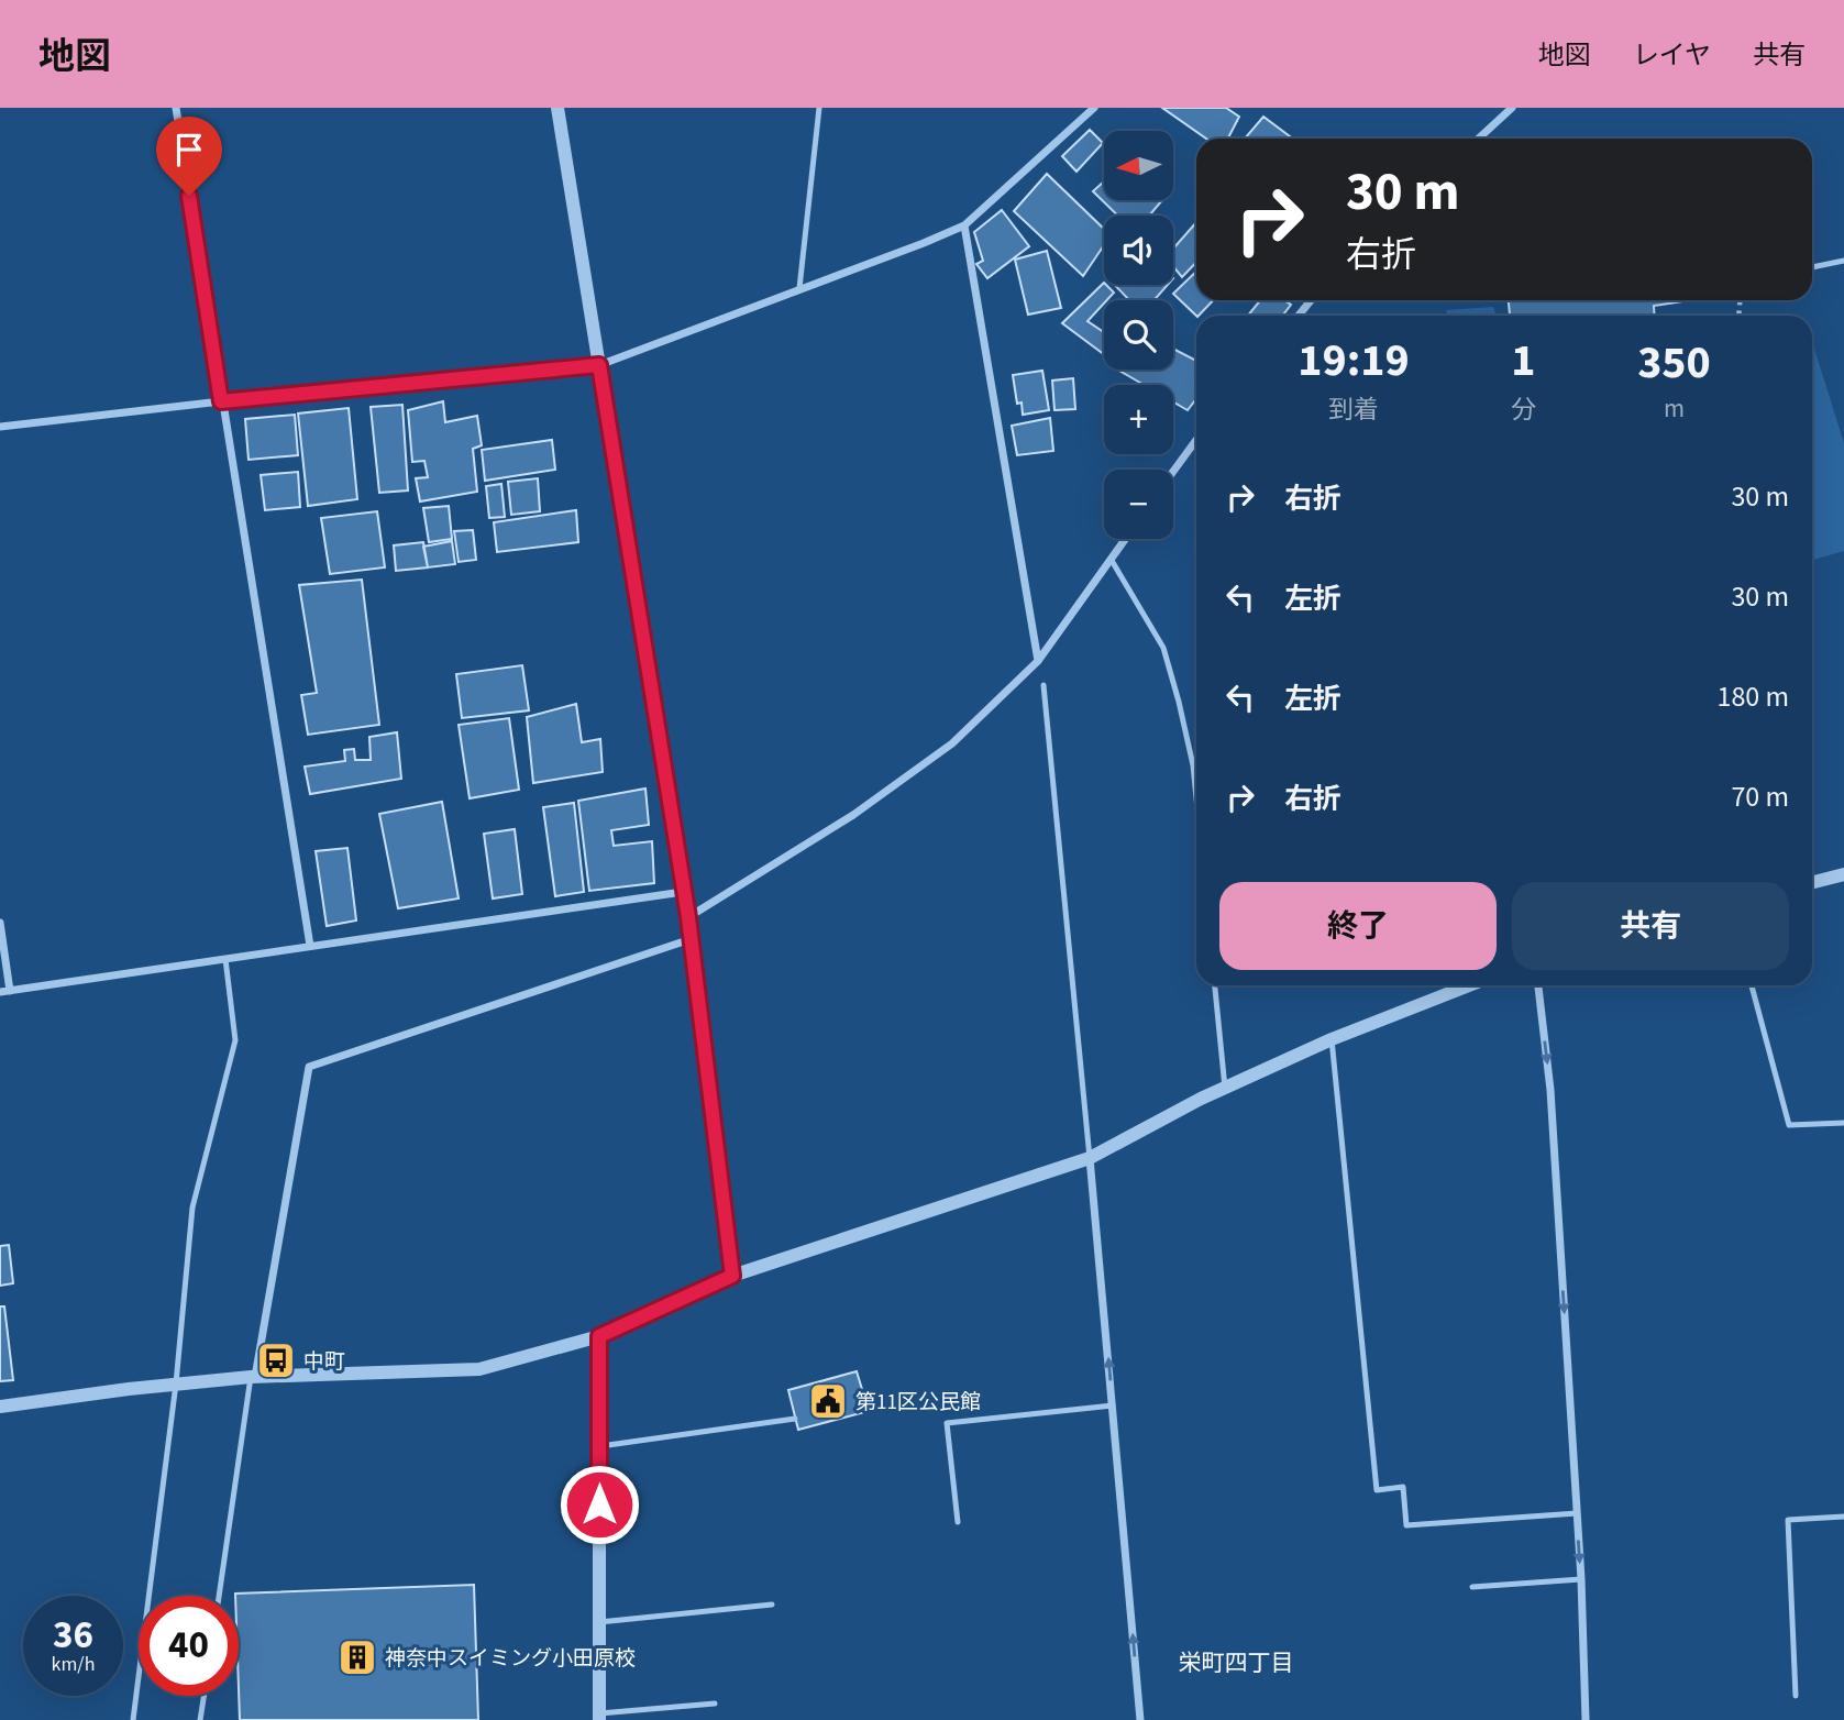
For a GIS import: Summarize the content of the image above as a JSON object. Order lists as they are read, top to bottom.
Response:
{
  "districts": ["栄町四丁目"],
  "places": {
    "bus stop": ["中町"],
    "public building": ["第11区公民館"],
    "building": ["神奈中スイミング小田原校"]
  },
  "north": "left",
  "page": {
    "header": "地図",
    "nav": ["地図", "レイヤ", "共有"],
    "map_buttons": ["+", "−"],
    "turn": ["30 m", "右折"],
    "eta": [
      "19:19",
      "到着",
      "1",
      "分",
      "350",
      "m"
    ],
    "list": [
      {
        "name": "右折",
        "value": "30 m"
      },
      {
        "name": "左折",
        "value": "30 m"
      },
      {
        "name": "左折",
        "value": "180 m"
      },
      {
        "name": "右折",
        "value": "70 m"
      }
    ],
    "buttons": ["終了", "共有"],
    "speed": "36 km/h",
    "limit": "40"
  }
}
